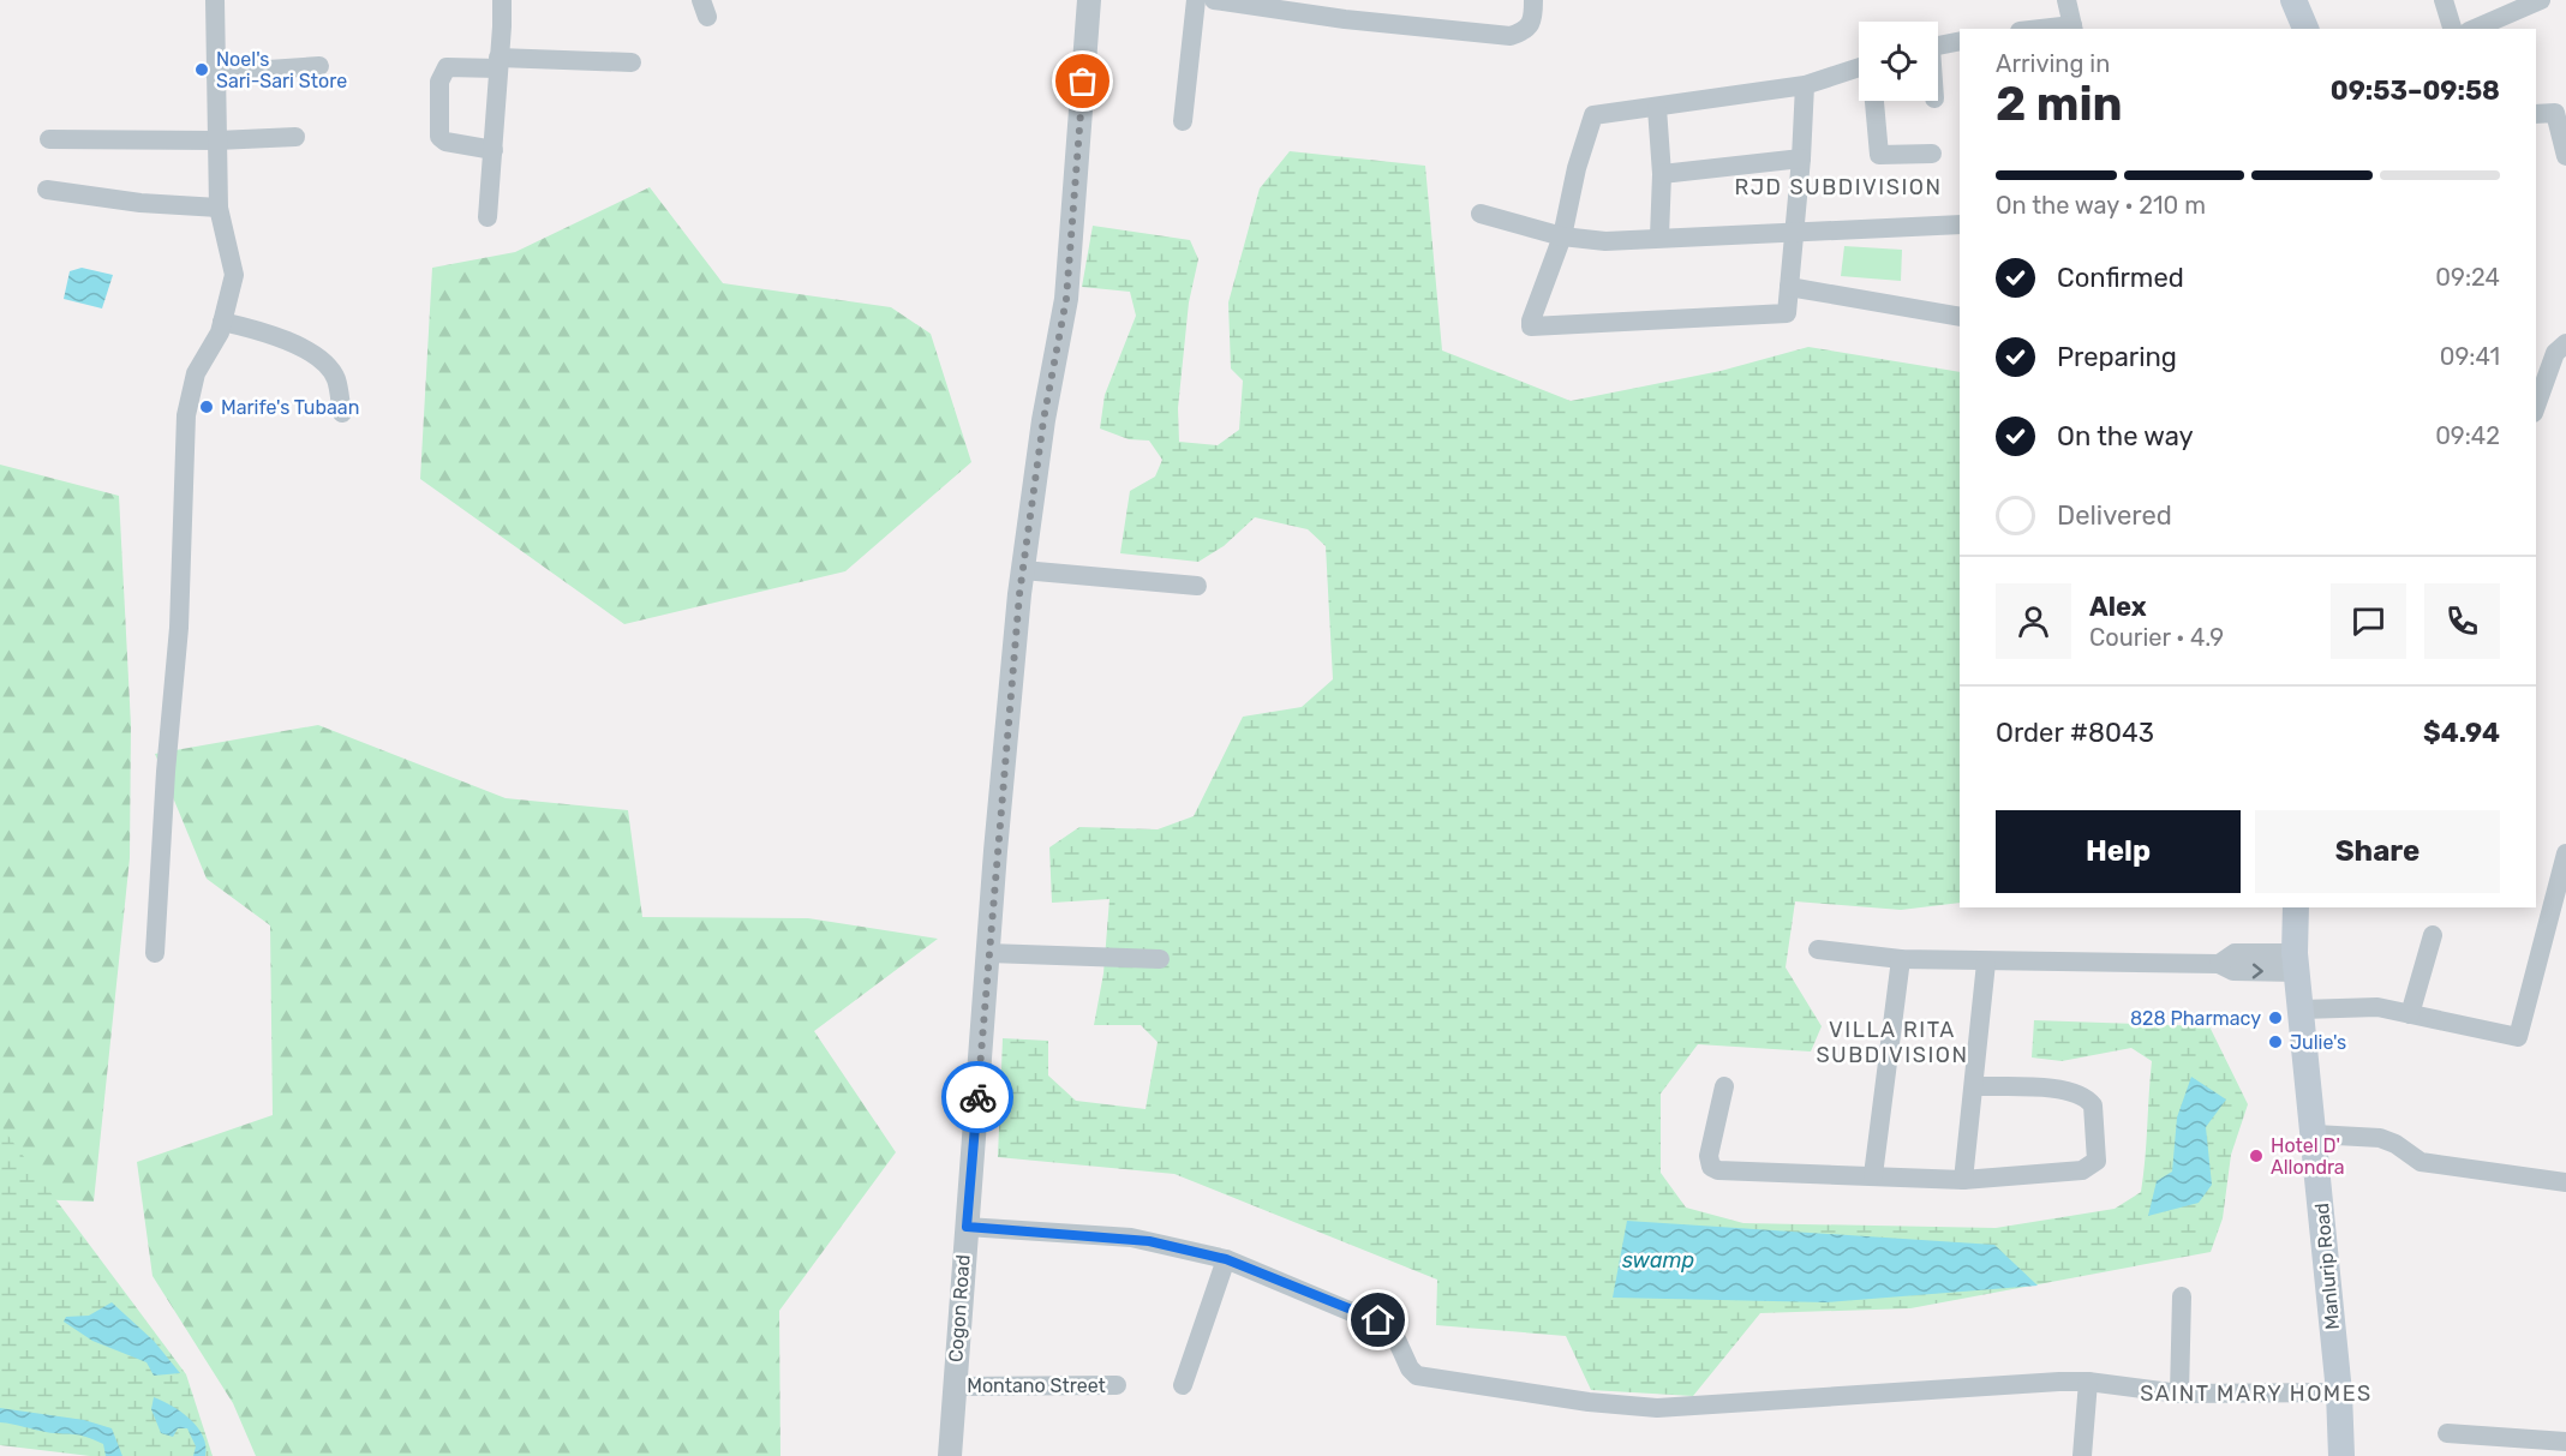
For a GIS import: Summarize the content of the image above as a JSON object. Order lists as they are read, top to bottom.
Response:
{
  "streets": {
    "main road": ["Manlurip Road"],
    "street": ["Cogon Road", "Montano Street"]
  },
  "crossings": [
    ["Cogon Road", "Montano Street"]
  ],
  "districts": ["RJD SUBDIVISION", "VILLA RITA SUBDIVISION", "SAINT MARY HOMES"],
  "water": ["swamp"],
  "places": [
    "Noel's Sari-Sari Store",
    "Marife's Tubaan",
    "828 Pharmacy",
    "Julie's",
    "Hotel D' Allondra"
  ],
  "page": {
    "heading": ["2 min", "Arriving in", "09:53–09:58"],
    "panel": [
      "Alex",
      "Courier · 4.9",
      "Order #8043",
      "$4.94"
    ],
    "bar": "On the way · 210 m",
    "list": [
      ["Confirmed", "09:24"],
      ["Preparing", "09:41"],
      ["On the way", "09:42"],
      "Delivered"
    ],
    "buttons": ["Help", "Share"]
  }
}
